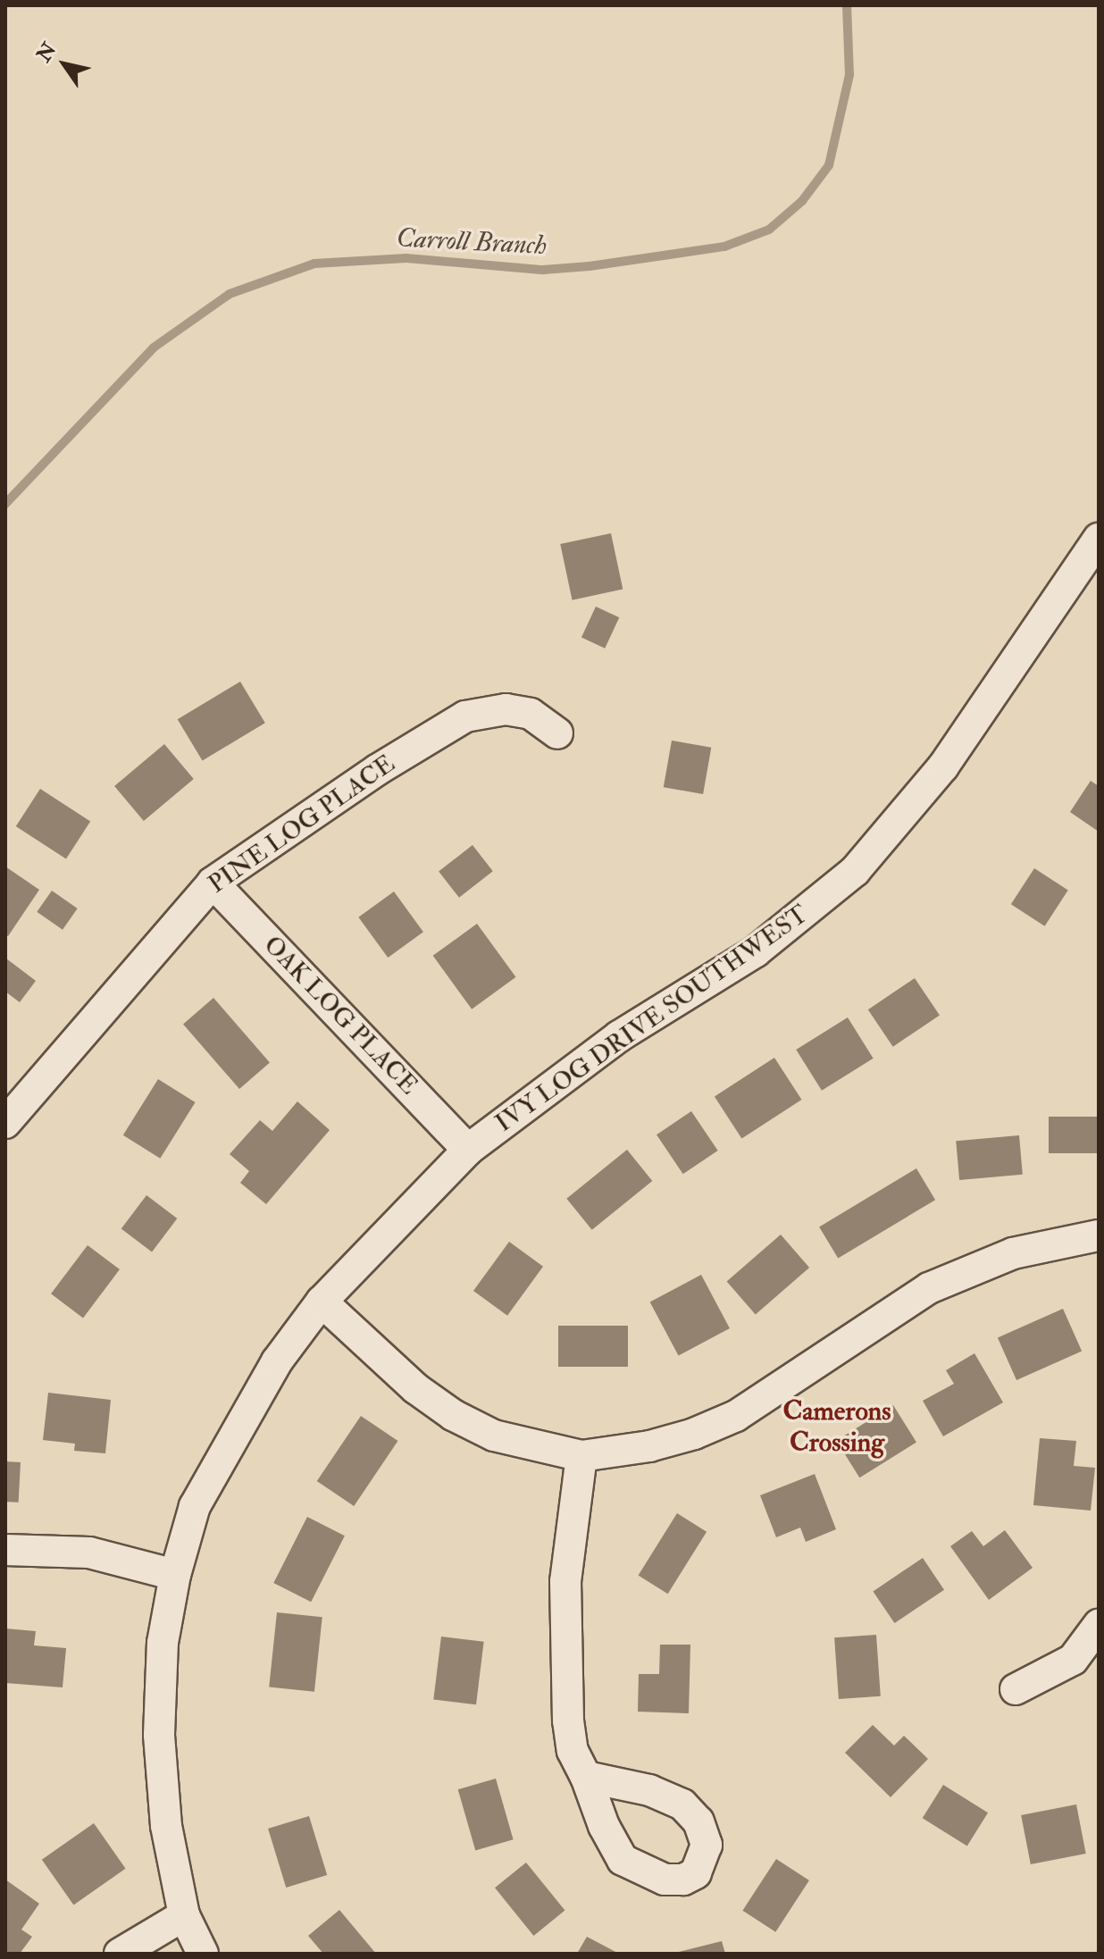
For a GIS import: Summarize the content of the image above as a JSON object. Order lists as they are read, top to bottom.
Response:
{
  "streets": {
    "street": ["PINE LOG PLACE", "OAK LOG PLACE", "IVY LOG DRIVE SOUTHWEST"]
  },
  "crossings": [
    ["PINE LOG PLACE", "OAK LOG PLACE"],
    ["OAK LOG PLACE", "IVY LOG DRIVE SOUTHWEST"]
  ],
  "districts": ["Camerons Crossing"],
  "water": ["Carroll Branch"],
  "north": "top left"
}
